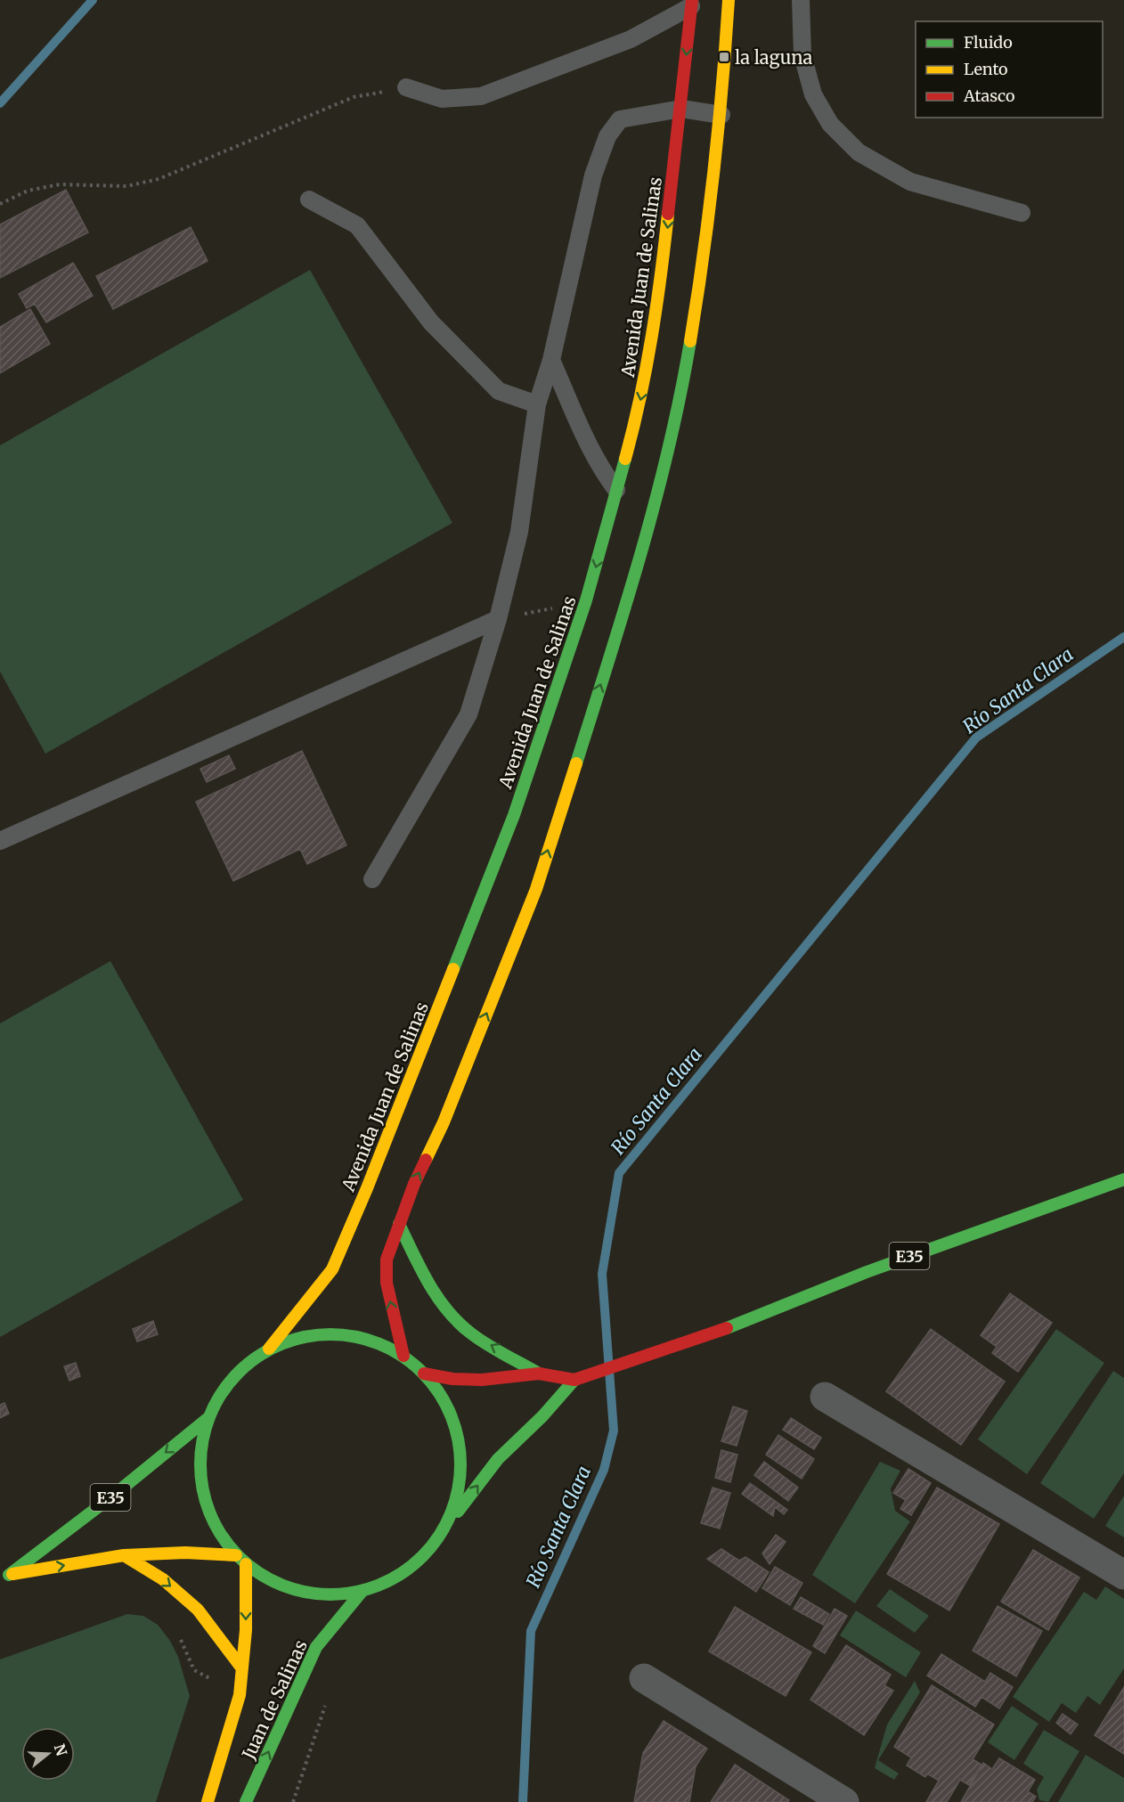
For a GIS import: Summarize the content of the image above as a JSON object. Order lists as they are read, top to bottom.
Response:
{
  "streets": {
    "main road": ["Avenida Juan de Salinas", "E35", "Juan de Salinas"]
  },
  "crossings": [
    ["Avenida Juan de Salinas", "E35"],
    ["E35", "Juan de Salinas"]
  ],
  "water": ["Río Santa Clara"],
  "places": {
    "transit": ["la laguna"]
  },
  "legend": ["Fluido", "Lento", "Atasco"],
  "north": "right"
}
